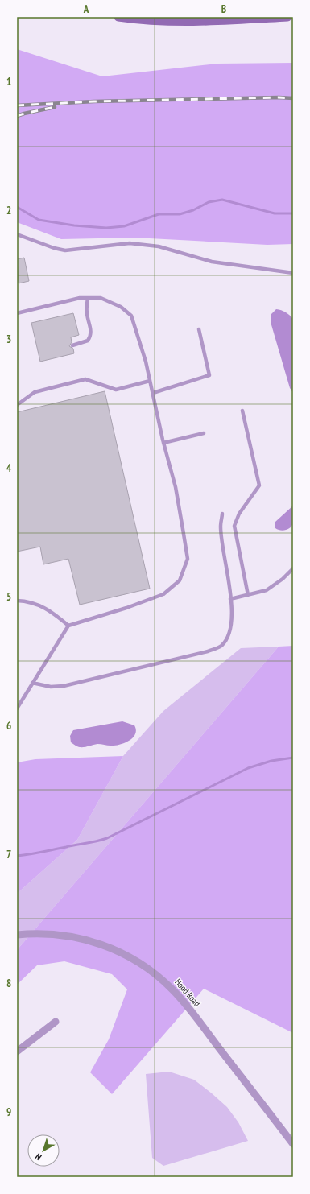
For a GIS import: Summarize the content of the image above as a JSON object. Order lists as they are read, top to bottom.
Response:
{
  "streets": {
    "street": ["Hood Road"]
  },
  "north": "bottom left",
  "grid": {
    "columns": ["A", "B"],
    "rows": [
      "1",
      "2",
      "3",
      "4",
      "5",
      "6",
      "7",
      "8",
      "9"
    ]
  }
}
